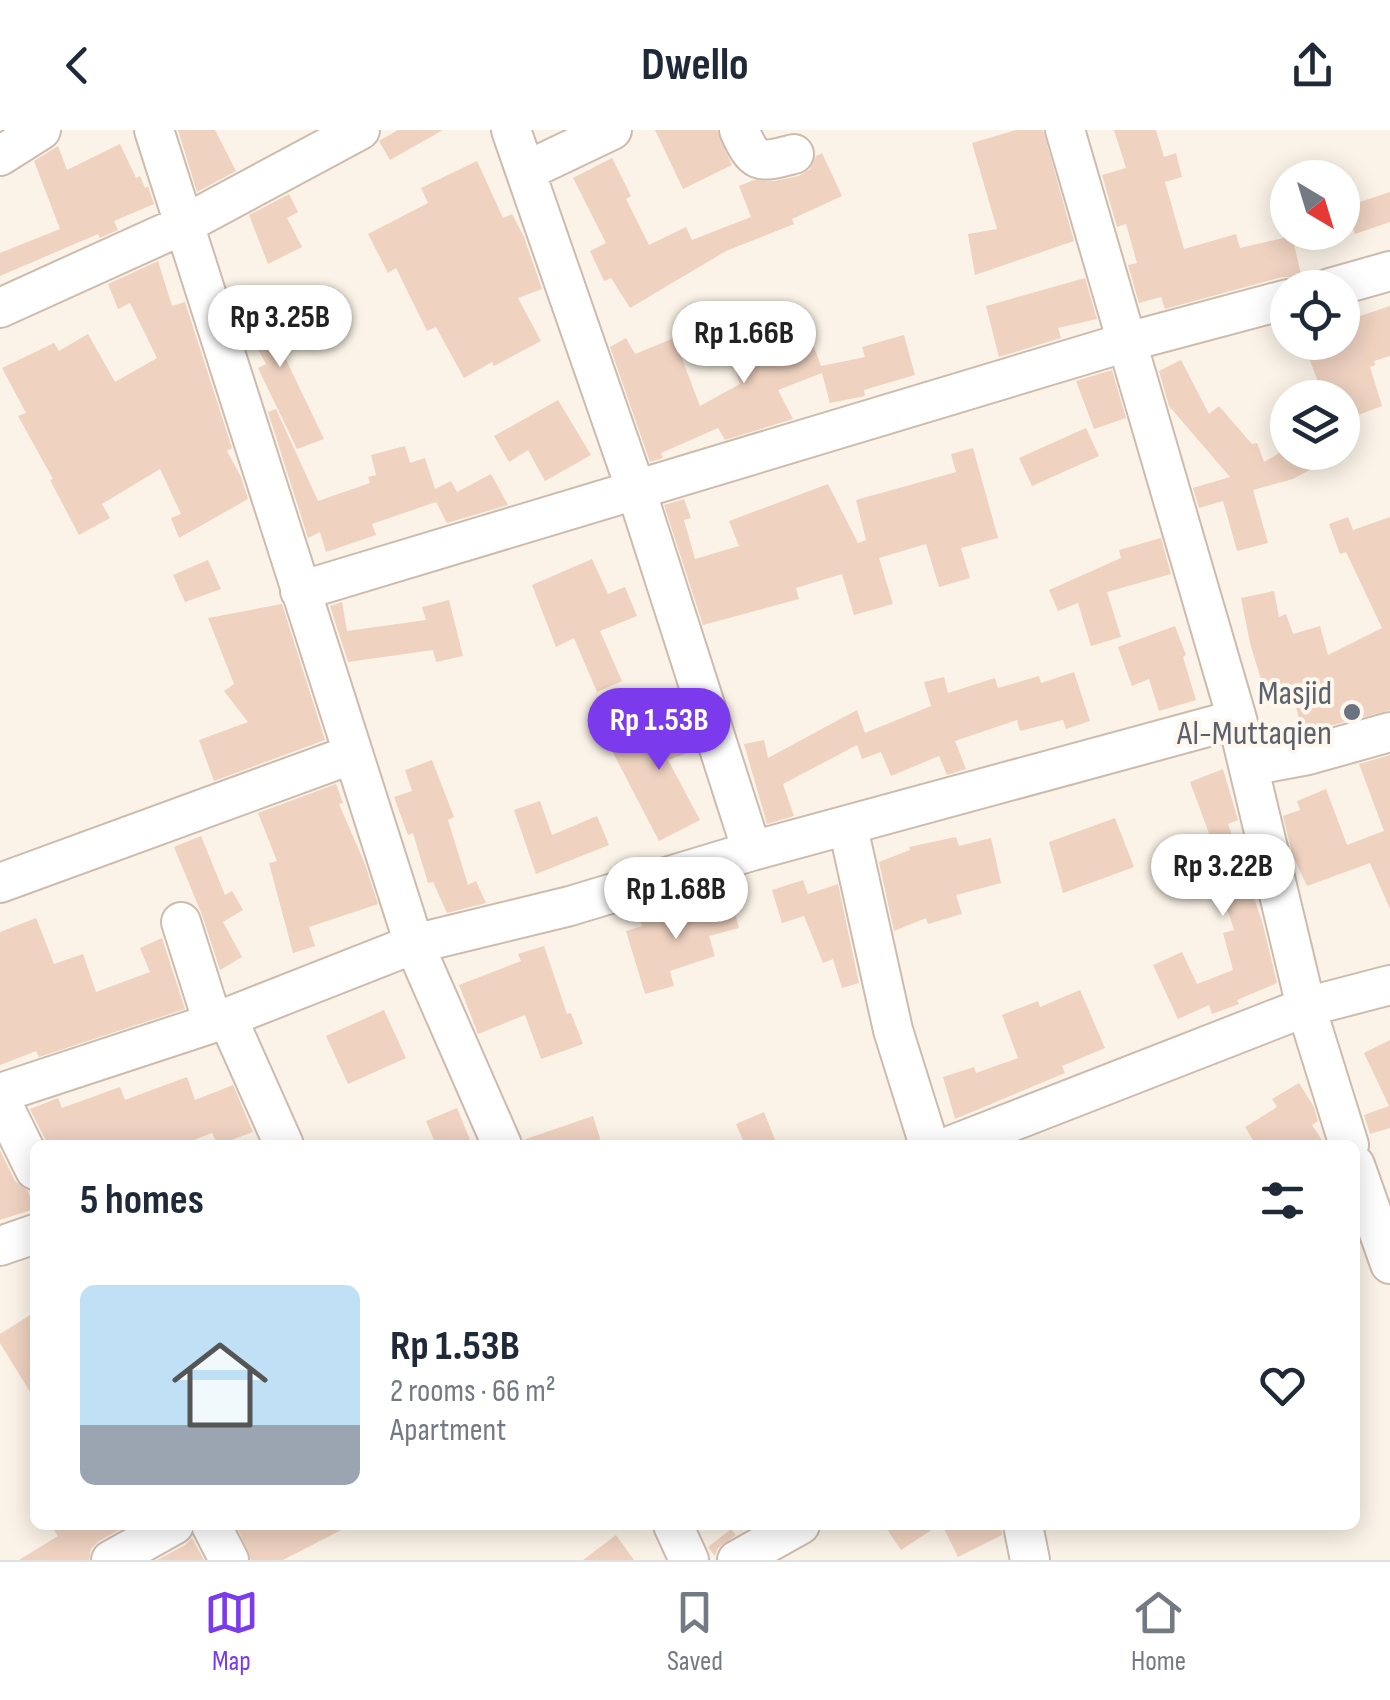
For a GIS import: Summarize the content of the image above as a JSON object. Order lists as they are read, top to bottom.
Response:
{
  "places": ["Masjid Al-Muttaqien"],
  "north": "bottom right",
  "page": {
    "header": "Dwello",
    "price": [
      "Rp 3.25B",
      "Rp 1.66B",
      "Rp 1.53B",
      "Rp 3.22B",
      "Rp 1.68B"
    ],
    "heading": "5 homes",
    "list": [
      {
        "name": "Rp 1.53B",
        "note": "2 rooms · 66 m² · Apartment"
      }
    ],
    "tabs": ["Map", "Saved", "Home"]
  }
}
